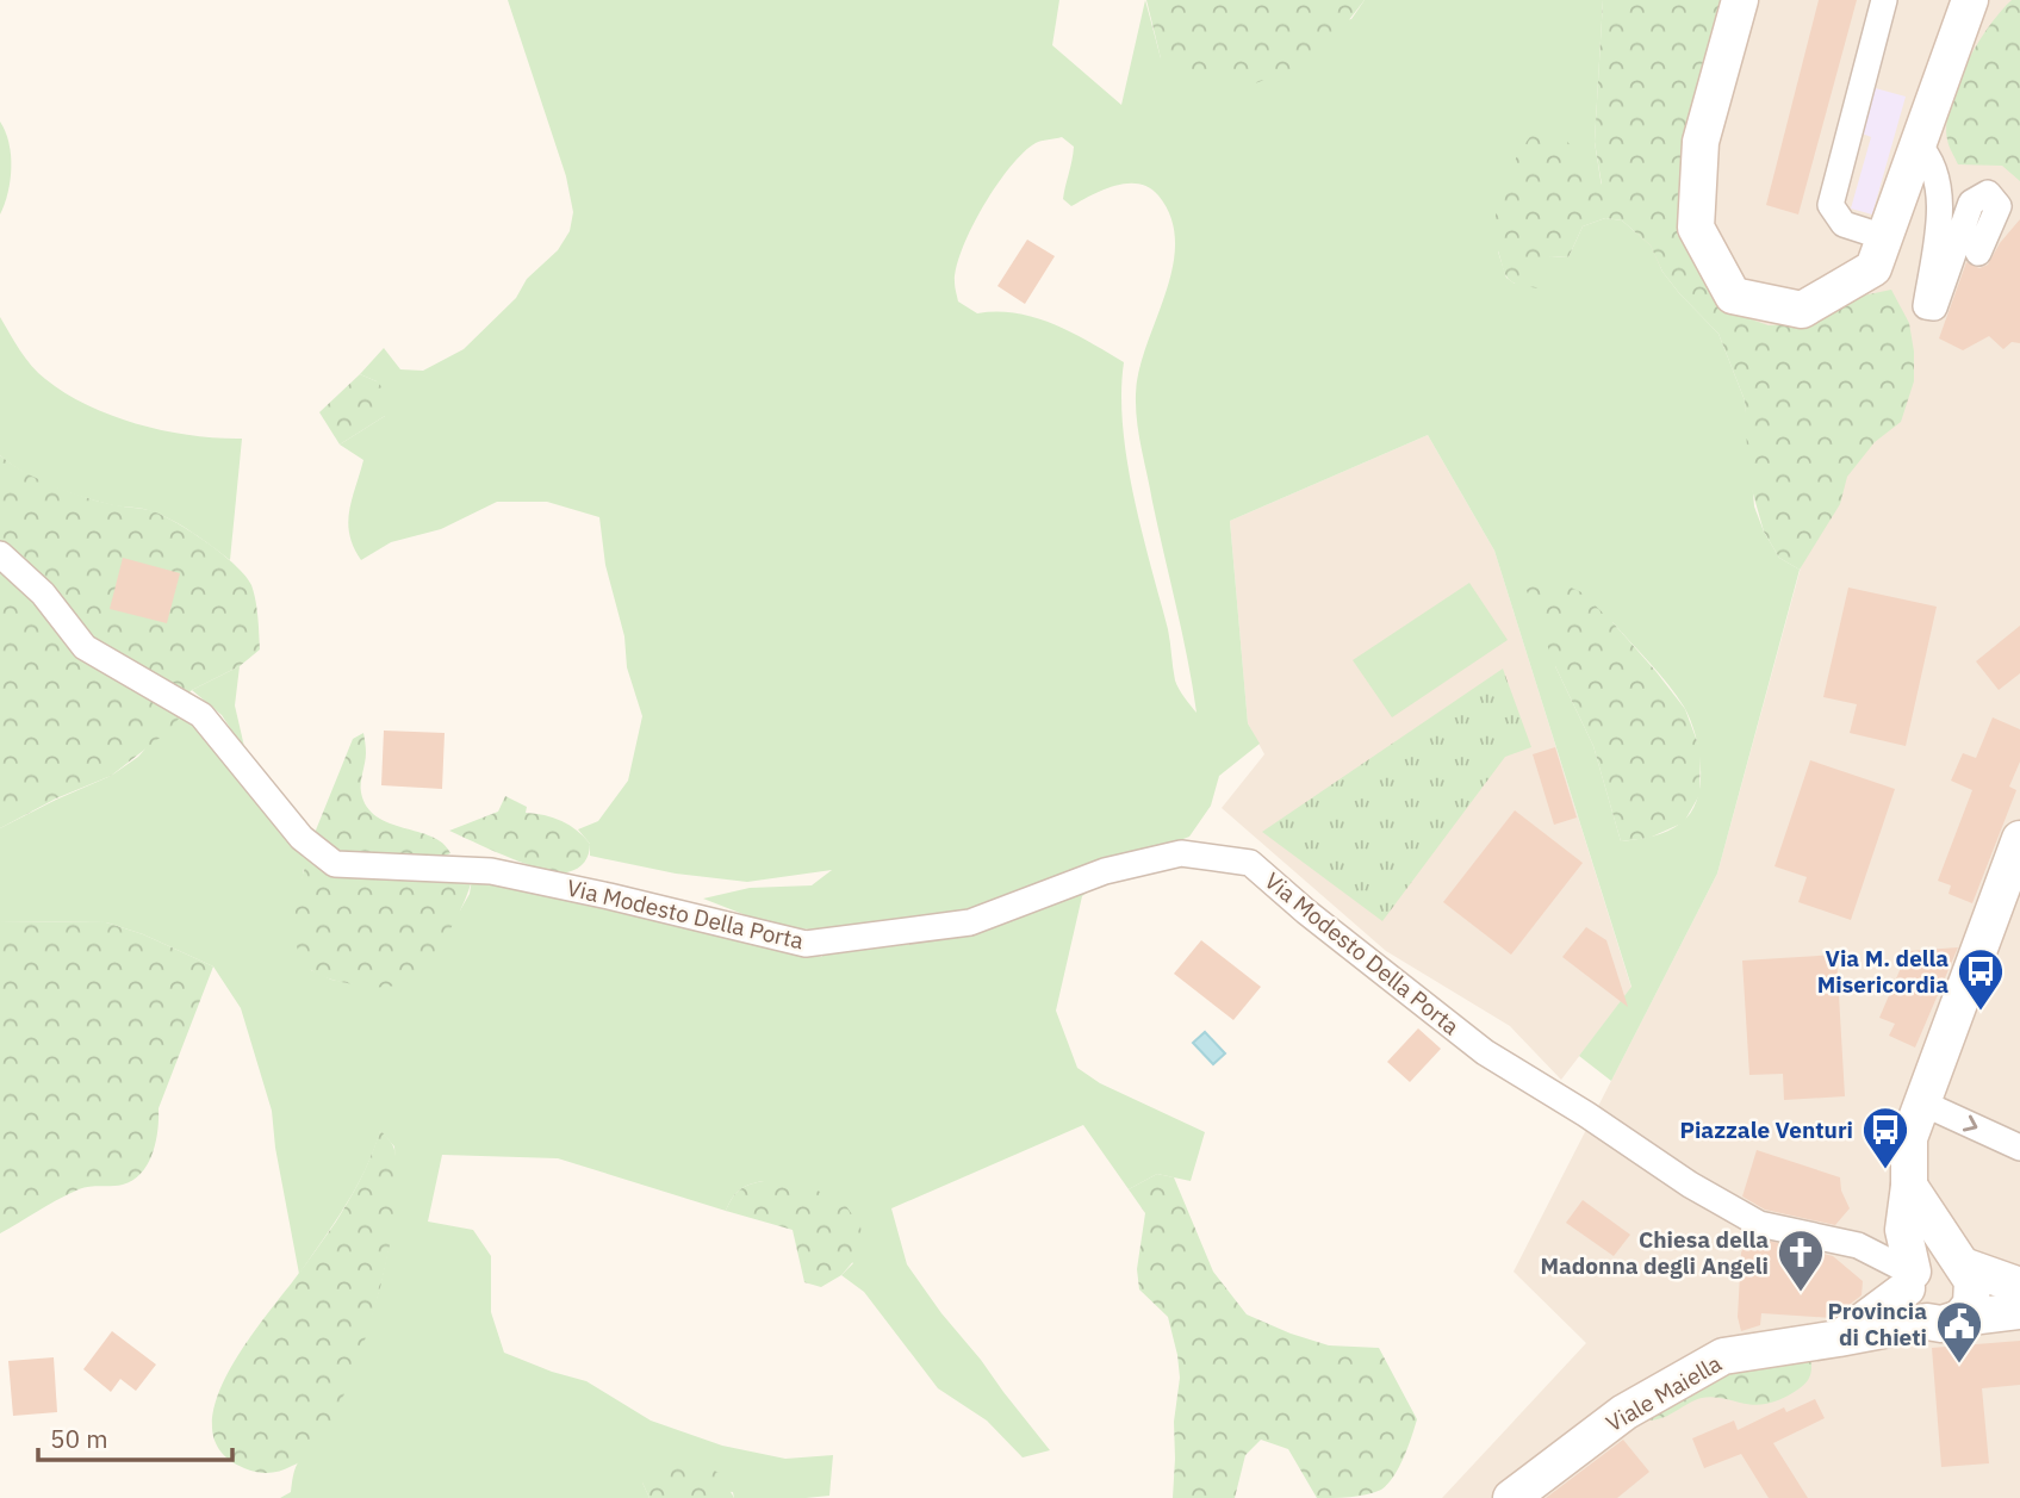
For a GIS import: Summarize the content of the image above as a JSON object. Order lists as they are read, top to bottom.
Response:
{
  "streets": {
    "main road": ["Viale Maiella"],
    "street": ["Via Modesto Della Porta"]
  },
  "crossings": [
    ["Via Modesto Della Porta", "Viale Maiella"]
  ],
  "places": {
    "bus stop": ["Via M. della Misericordia", "Piazzale Venturi"],
    "church": ["Chiesa della Madonna degli Angeli"],
    "public building": ["Provincia di Chieti"]
  },
  "scale_bar": "50 m"
}
